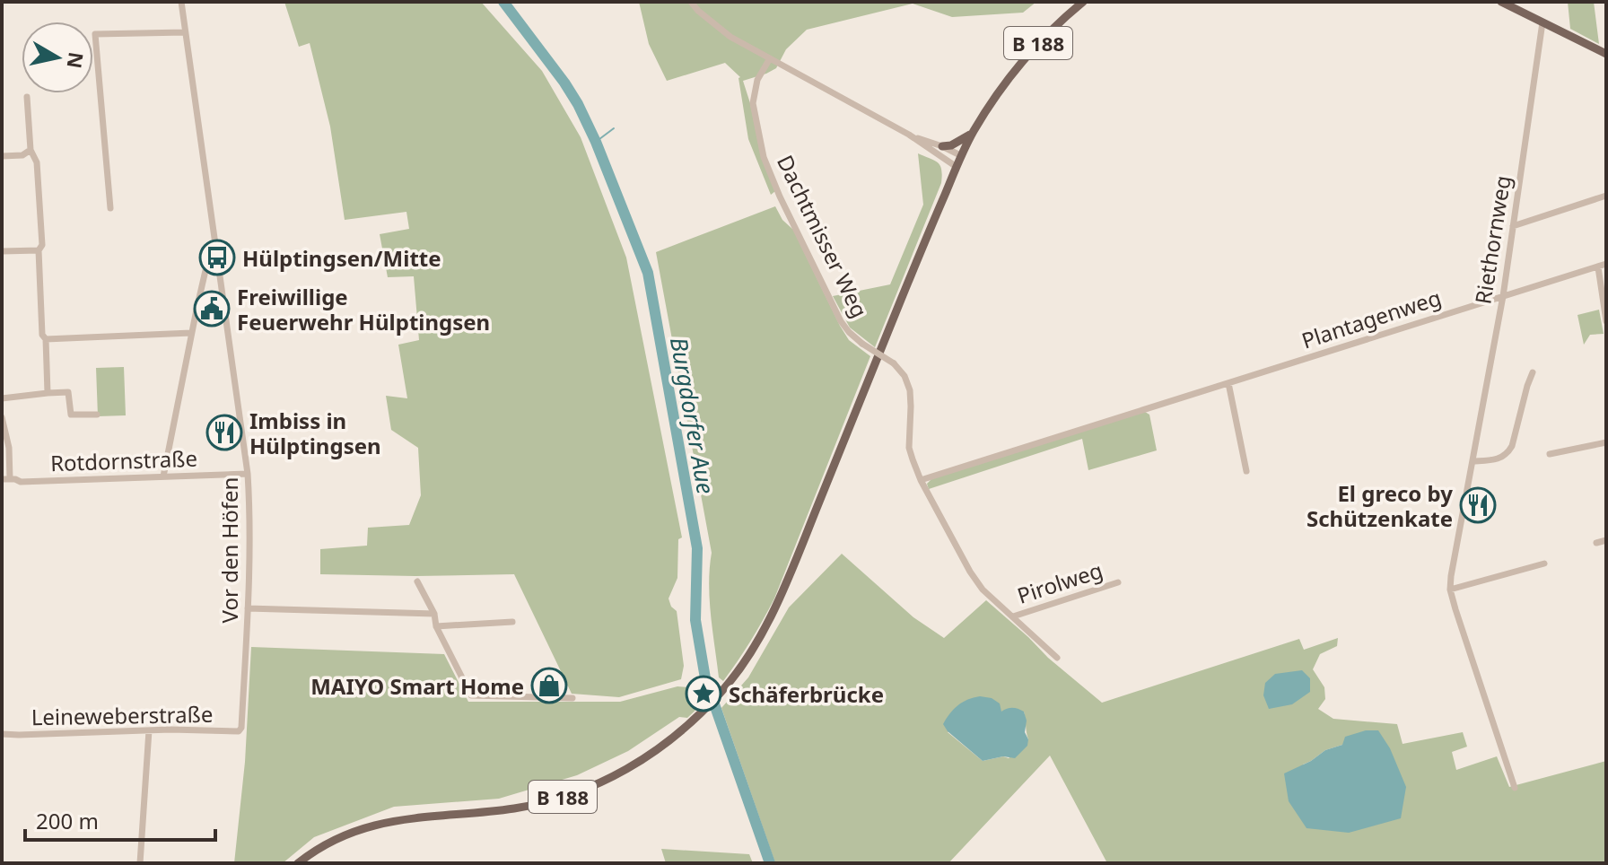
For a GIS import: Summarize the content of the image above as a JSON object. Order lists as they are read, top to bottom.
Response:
{
  "streets": {
    "main road": ["B 188"],
    "street": [
      "Dachtmisser Weg",
      "Riethornweg",
      "Plantagenweg",
      "Rotdornstraße",
      "Vor den Höfen",
      "Pirolweg",
      "Leineweberstraße"
    ]
  },
  "crossings": [
    ["Dachtmisser Weg", "Plantagenweg"],
    ["Dachtmisser Weg", "Pirolweg"],
    ["Riethornweg", "Plantagenweg"],
    ["Rotdornstraße", "Vor den Höfen"],
    ["Vor den Höfen", "Leineweberstraße"]
  ],
  "water": ["Burgdorfer Aue"],
  "places": {
    "bus stop": ["Hülptingsen/Mitte"],
    "public building": ["Freiwillige Feuerwehr Hülptingsen"],
    "restaurant": ["Imbiss in Hülptingsen", "El greco by Schützenkate"],
    "shop": ["MAIYO Smart Home"],
    "place": ["Schäferbrücke"]
  },
  "scale_bar": "200 m",
  "north": "right"
}
